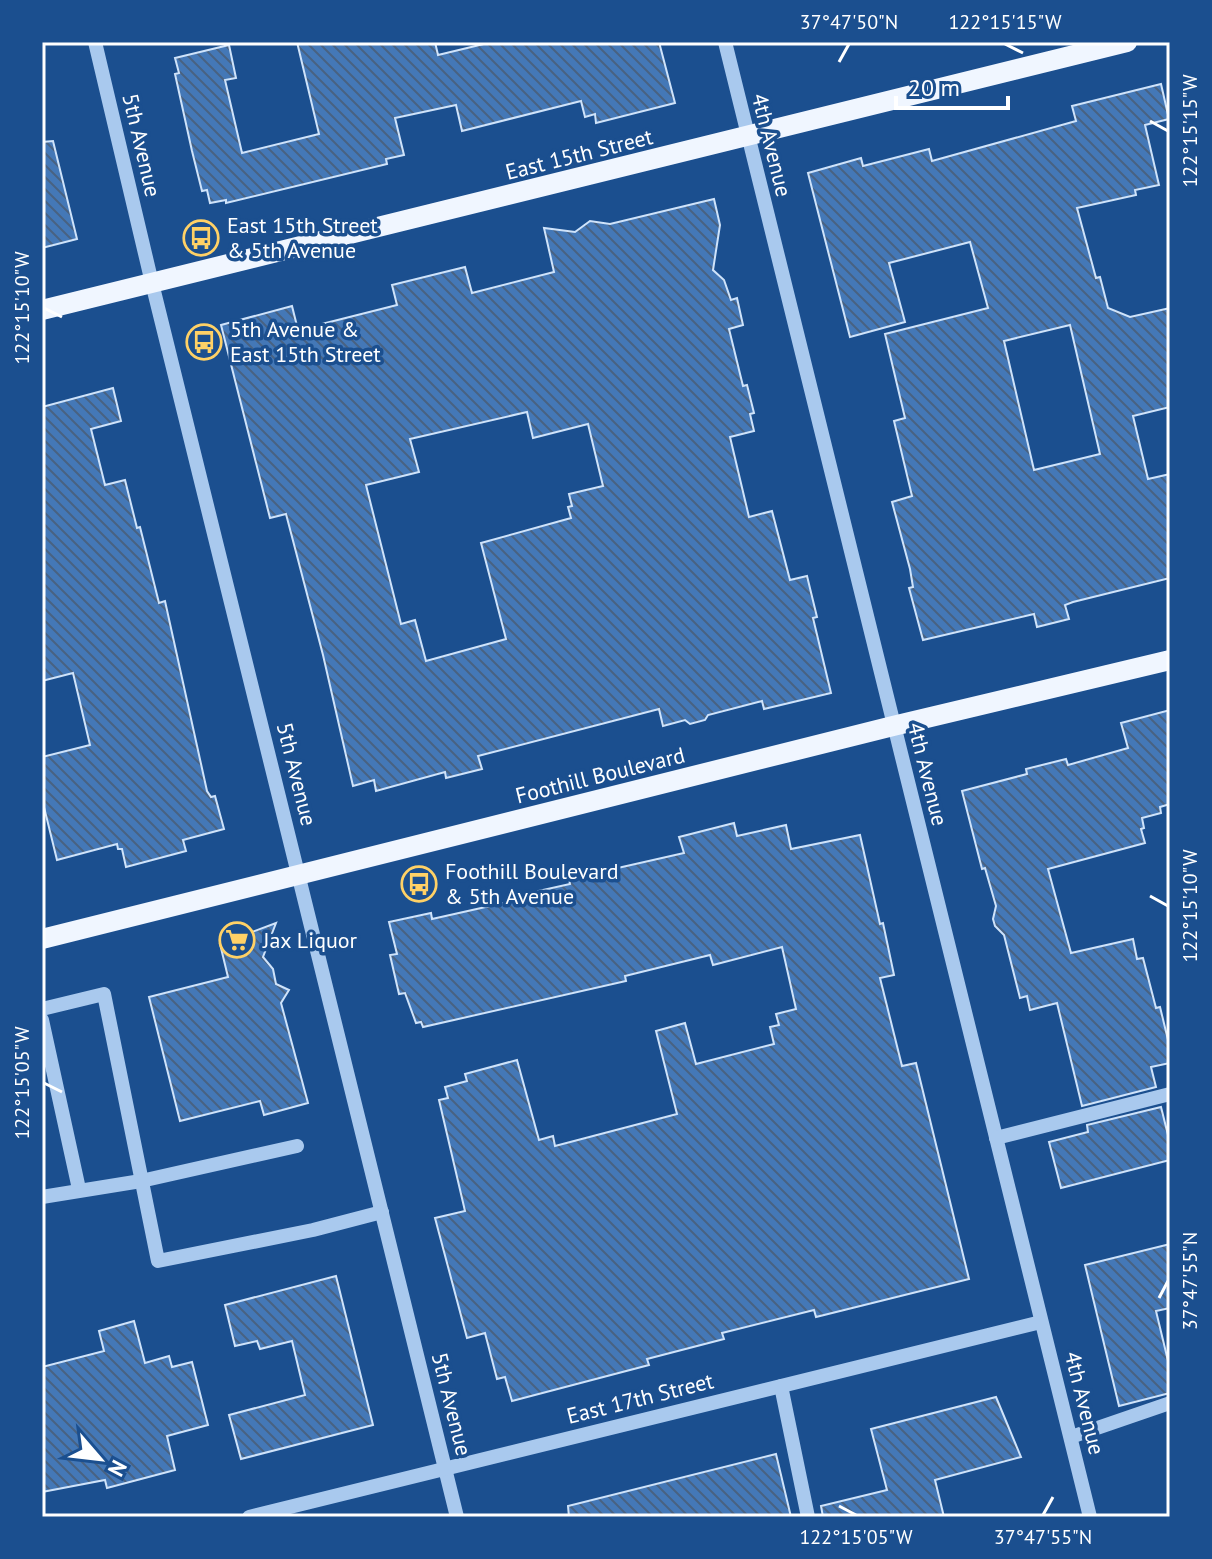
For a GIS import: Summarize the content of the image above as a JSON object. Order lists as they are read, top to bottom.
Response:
{
  "streets": {
    "main road": ["East 15th Street", "Foothill Boulevard"],
    "street": ["5th Avenue", "4th Avenue", "East 17th Street"]
  },
  "crossings": [
    ["5th Avenue", "East 15th Street"],
    ["5th Avenue", "Foothill Boulevard"],
    ["5th Avenue", "East 17th Street"],
    ["4th Avenue", "East 15th Street"],
    ["4th Avenue", "Foothill Boulevard"],
    ["4th Avenue", "East 17th Street"]
  ],
  "places": {
    "bus stop": ["East 15th Street & 5th Avenue", "5th Avenue & East 15th Street", "Foothill Boulevard & 5th Avenue"],
    "supermarket": ["Jax Liquor"]
  },
  "scale_bar": "20 m",
  "north": "bottom right",
  "coordinates": [
    "37°47'50\"N",
    "122°15'15\"W",
    "122°15'10\"W",
    "122°15'05\"W",
    "37°47'55\"N"
  ]
}
